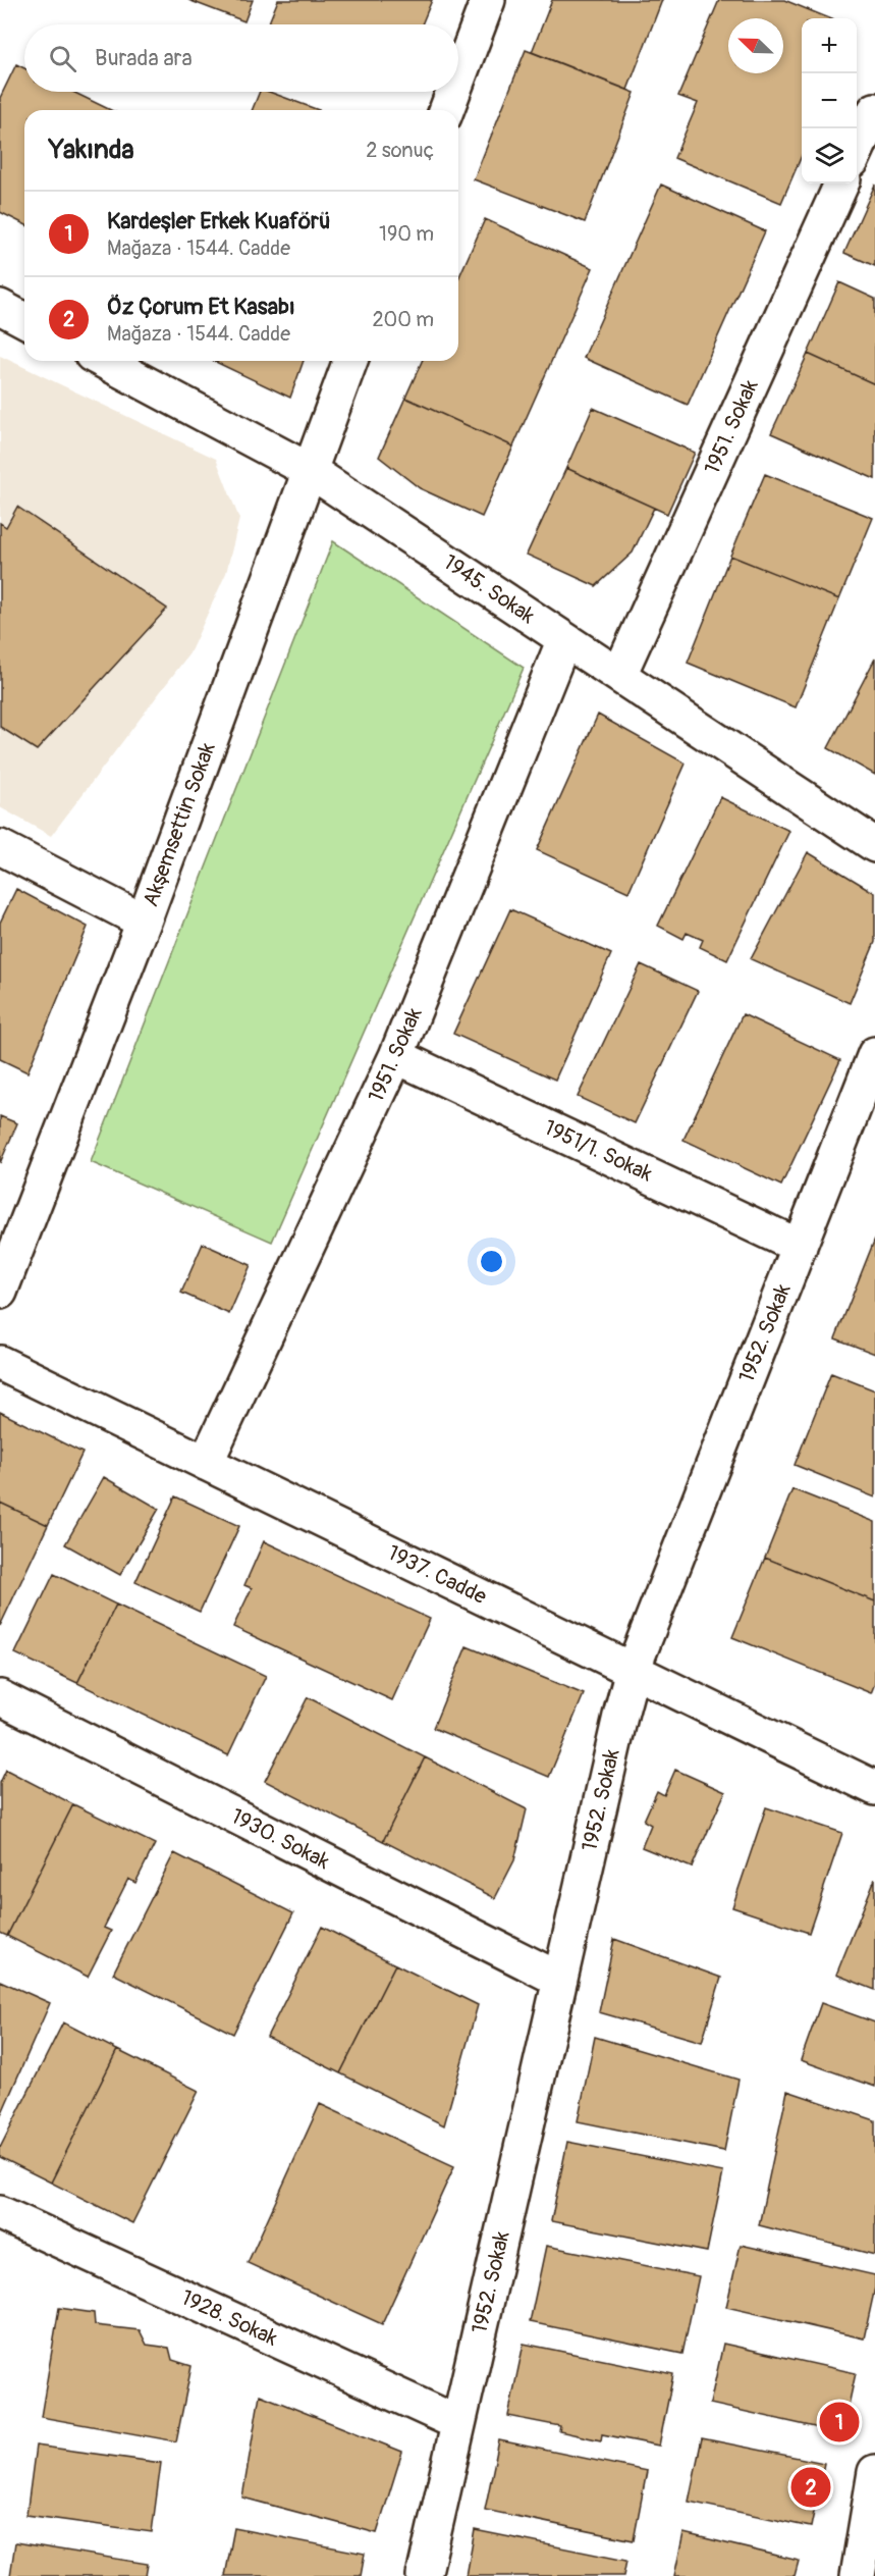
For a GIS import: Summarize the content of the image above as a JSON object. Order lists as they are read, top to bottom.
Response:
{
  "streets": {
    "street": [
      "1951. Sokak",
      "1945. Sokak",
      "Akşemsettin Sokak",
      "1951/1. Sokak",
      "1952. Sokak",
      "1937. Cadde",
      "1930. Sokak",
      "1928. Sokak"
    ]
  },
  "crossings": [
    ["1951. Sokak", "1945. Sokak"],
    ["1951. Sokak", "1951/1. Sokak"],
    ["1951. Sokak", "1937. Cadde"],
    ["1945. Sokak", "Akşemsettin Sokak"],
    ["1951/1. Sokak", "1952. Sokak"],
    ["1952. Sokak", "1937. Cadde"],
    ["1952. Sokak", "1930. Sokak"],
    ["1952. Sokak", "1928. Sokak"]
  ],
  "north": "top left",
  "page": {
    "map_buttons": ["+", "−"],
    "search": "Burada ara",
    "heading": ["Yakında", "2 sonuç"],
    "list": [
      {
        "mark": "1",
        "name": "Kardeşler Erkek Kuaförü",
        "note": "Mağaza · 1544. Cadde",
        "value": "190 m"
      },
      {
        "mark": "2",
        "name": "Öz Çorum Et Kasabı",
        "note": "Mağaza · 1544. Cadde",
        "value": "200 m"
      }
    ],
    "pins": ["1", "2"]
  }
}
